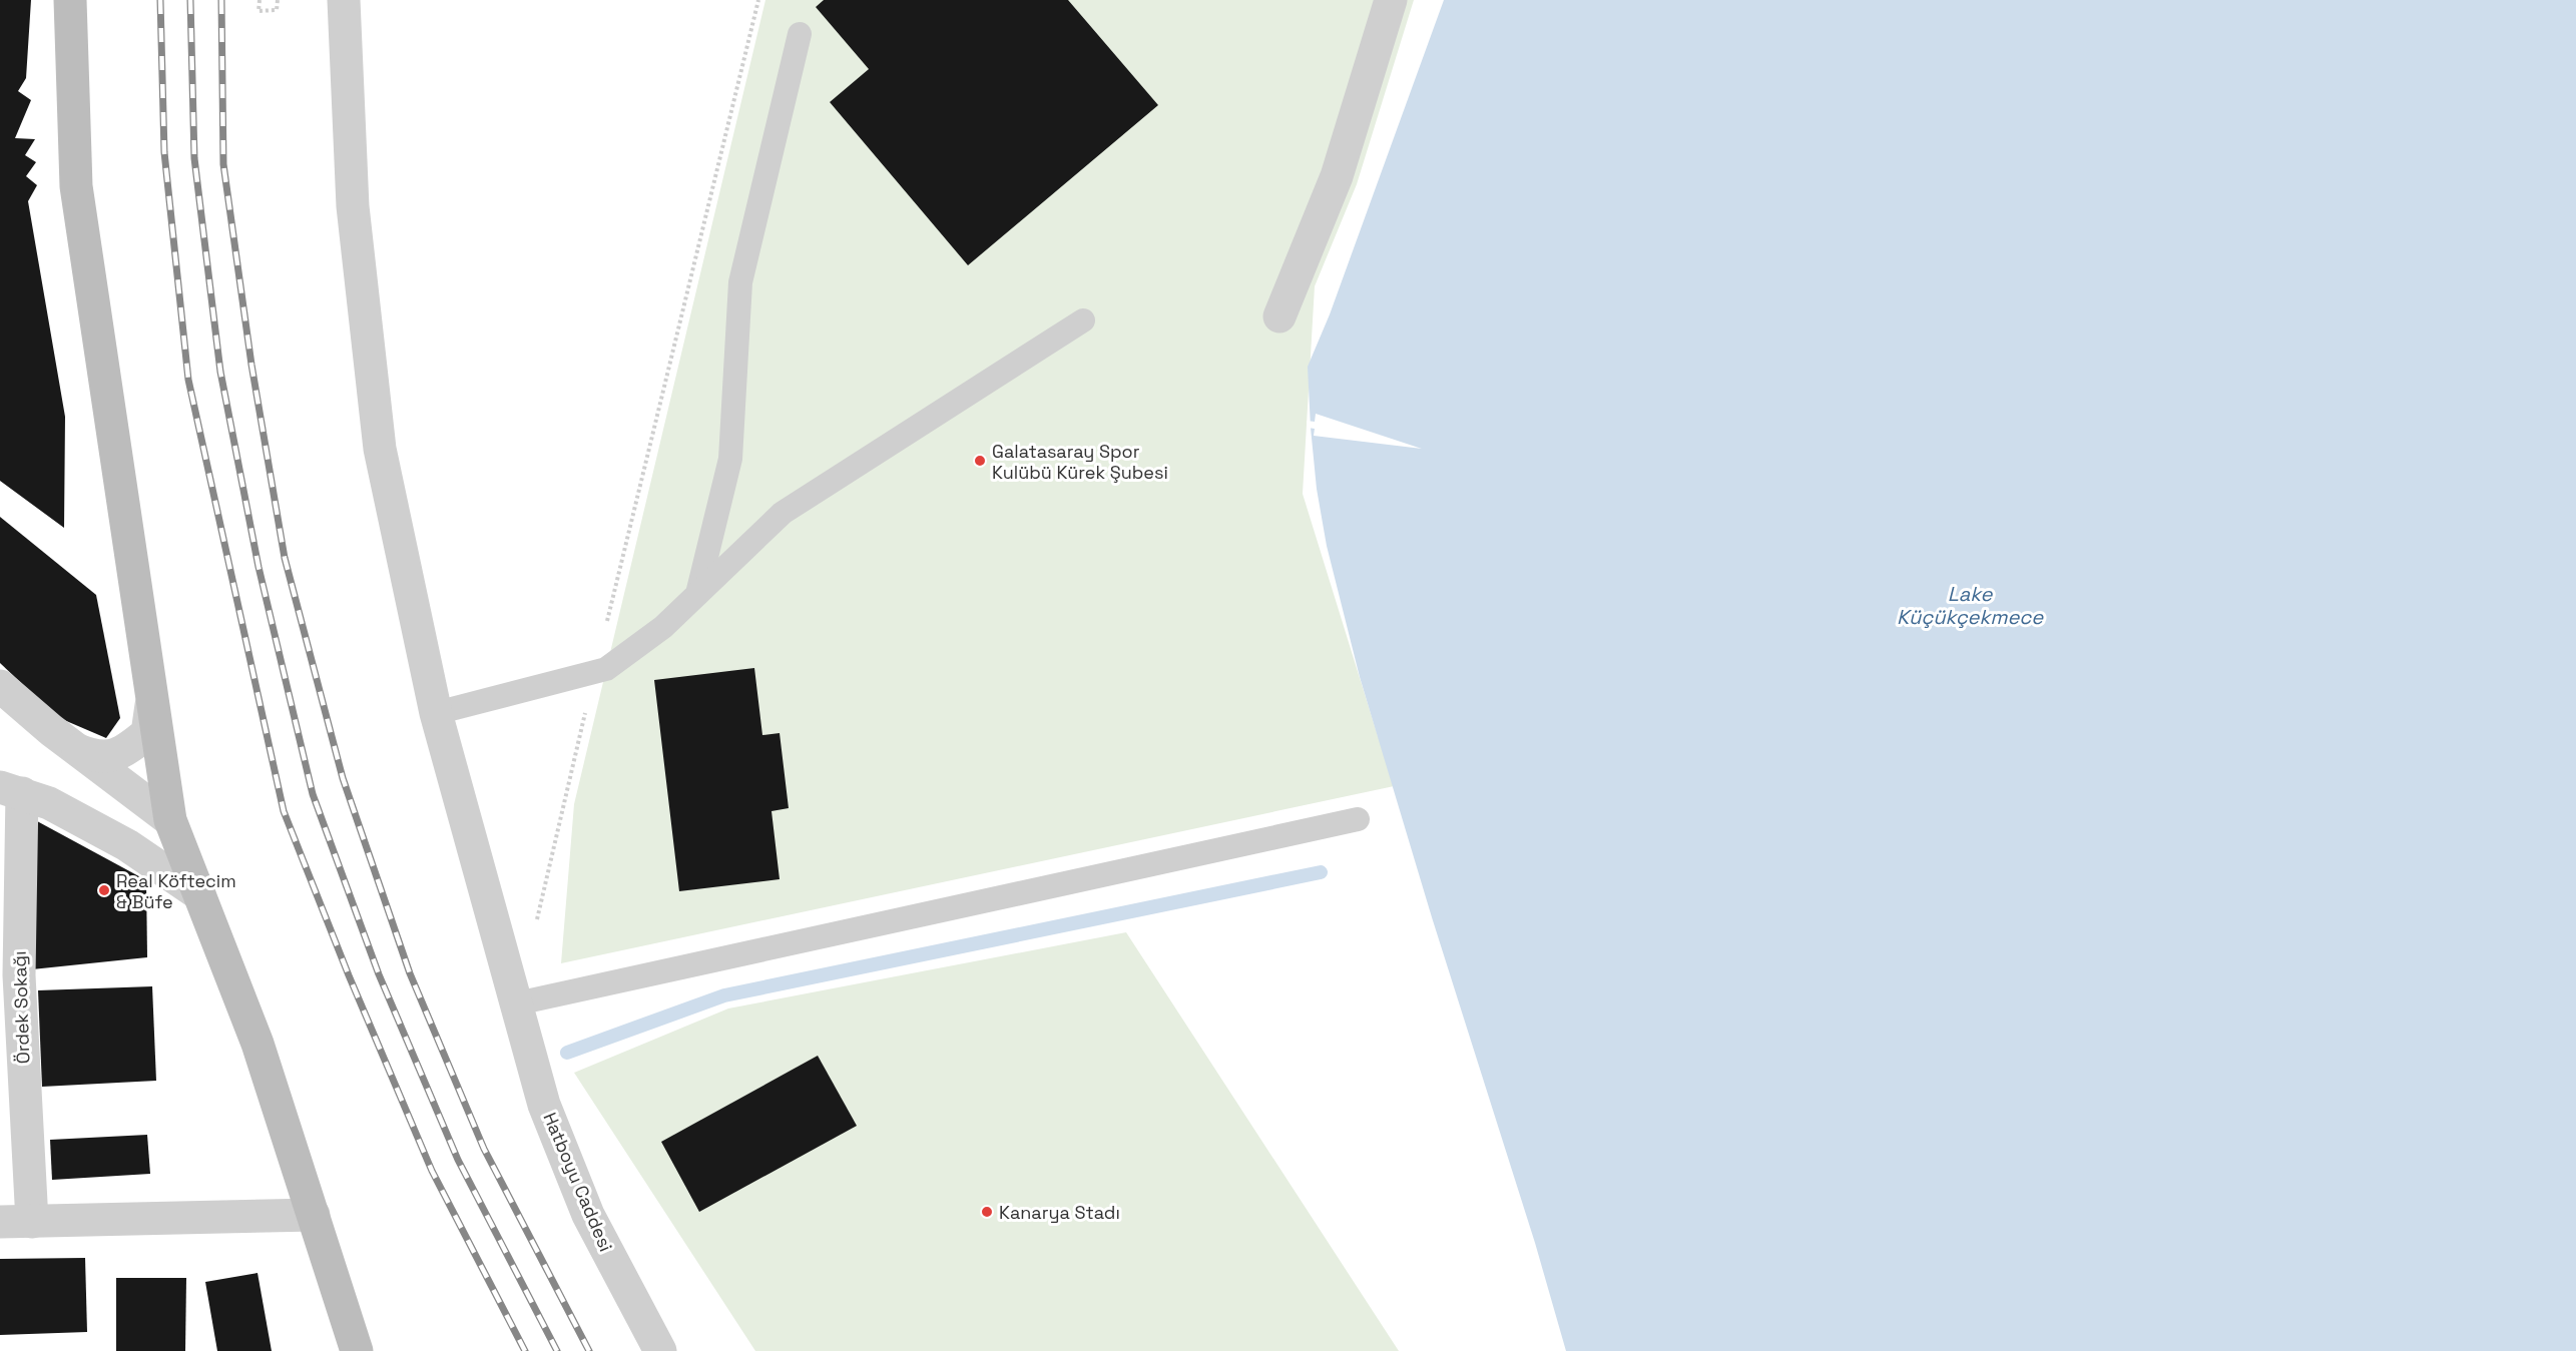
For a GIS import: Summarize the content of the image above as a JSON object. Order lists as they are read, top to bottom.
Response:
{
  "streets": {
    "street": ["Ördek Sokağı", "Hatboyu Caddesi"]
  },
  "water": ["Lake Küçükçekmece"],
  "places": ["Galatasaray Spor Kulübü Kürek Şubesi", "Real Köftecim & Büfe", "Kanarya Stadı"]
}
